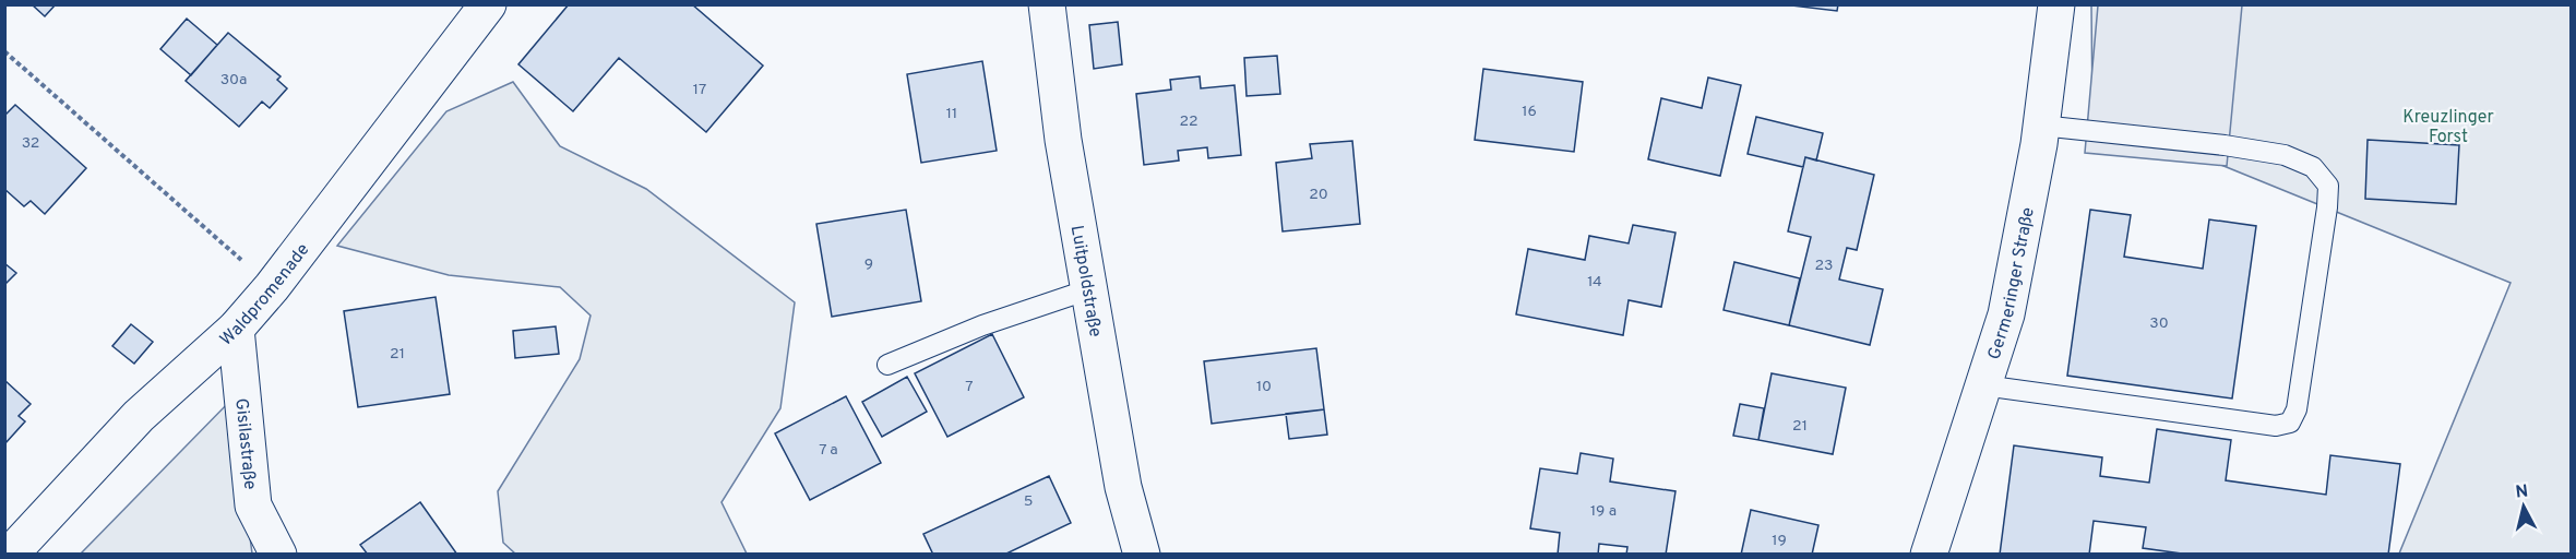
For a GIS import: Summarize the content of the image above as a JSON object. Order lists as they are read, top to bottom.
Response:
{
  "streets": {
    "street": [
      "Luitpoldstraße",
      "Germeringer Straße",
      "Waldpromenade",
      "Gisilastraße"
    ]
  },
  "crossings": [
    ["Waldpromenade", "Gisilastraße"]
  ],
  "parks": ["Kreuzlinger Forst"],
  "house_numbers": [
    "30a",
    "17",
    "16",
    "11",
    "22",
    "32",
    "20",
    "9",
    "23",
    "14",
    "30",
    "21",
    "7",
    "10",
    "21",
    "7 a",
    "5",
    "19 a",
    "19"
  ],
  "north": "top"
}
